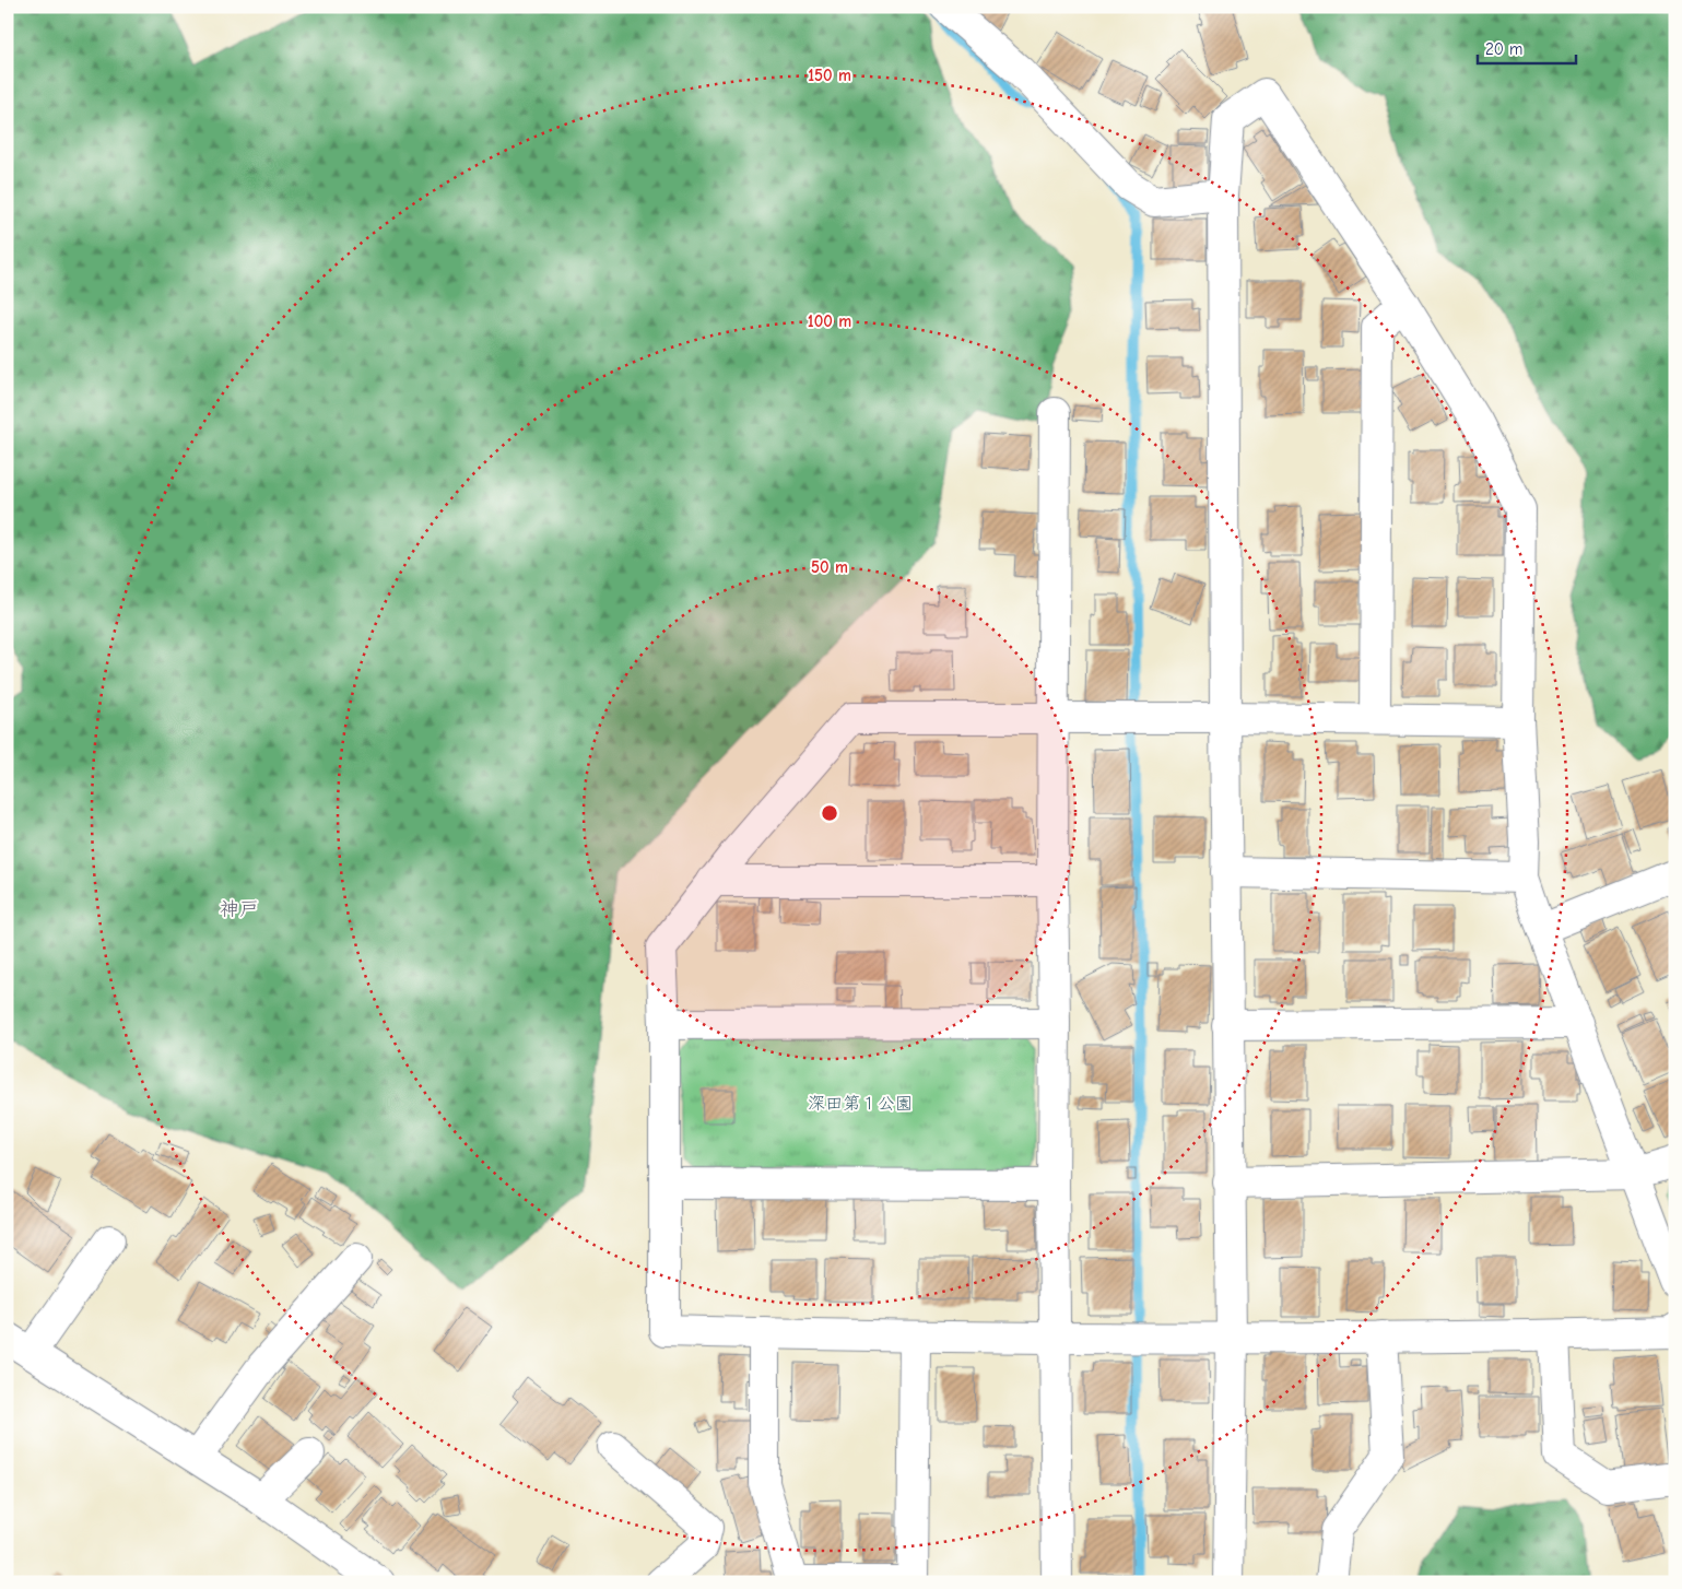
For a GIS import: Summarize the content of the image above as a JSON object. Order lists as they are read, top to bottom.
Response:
{
  "districts": ["神戸"],
  "parks": ["深田第１公園"],
  "scale_bar": "20 m",
  "rings": ["150 m", "100 m", "50 m"]
}
